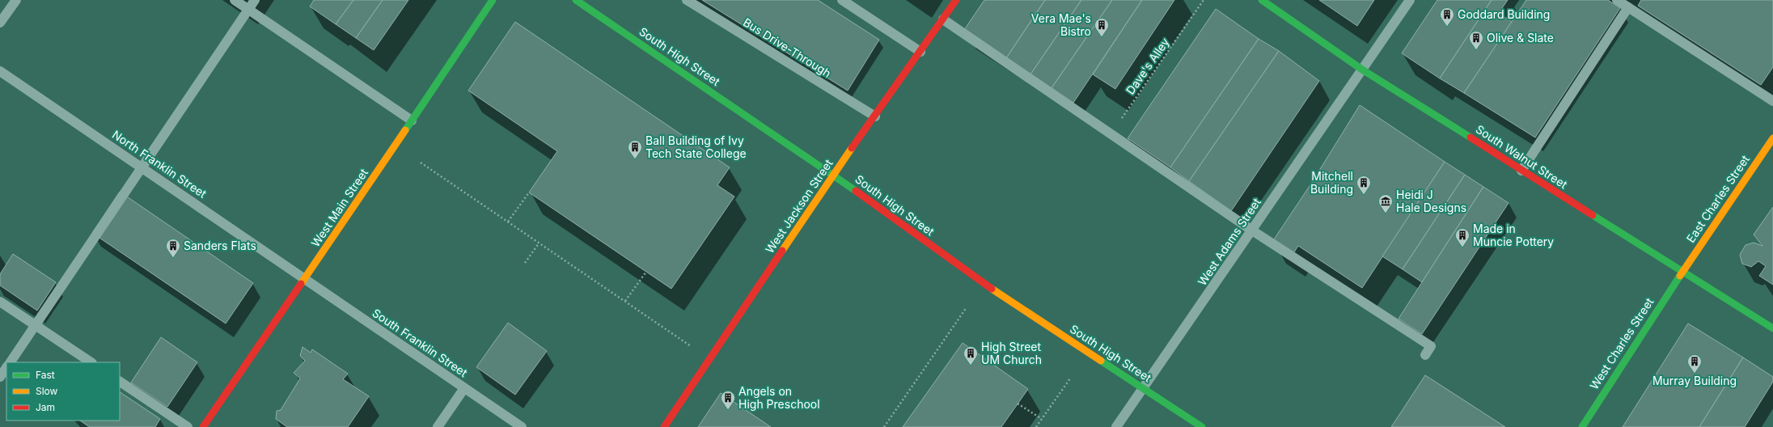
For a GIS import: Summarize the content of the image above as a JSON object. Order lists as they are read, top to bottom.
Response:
{
  "streets": {
    "main road": [
      "South High Street",
      "South Walnut Street",
      "East Charles Street",
      "West Jackson Street",
      "West Main Street",
      "West Charles Street"
    ],
    "street": [
      "Bus Drive-Through",
      "North Franklin Street",
      "West Adams Street",
      "South Franklin Street"
    ],
    "path": ["Dave's Alley"]
  },
  "crossings": [
    ["Bus Drive-Through", "West Jackson Street"],
    ["South High Street", "West Jackson Street"],
    ["South High Street", "West Adams Street"],
    ["South Walnut Street", "East Charles Street"],
    ["South Walnut Street", "West Adams Street"],
    ["South Walnut Street", "West Charles Street"],
    ["North Franklin Street", "West Main Street"],
    ["North Franklin Street", "South Franklin Street"],
    ["East Charles Street", "West Charles Street"],
    ["West Main Street", "South Franklin Street"]
  ],
  "places": {
    "building": [
      "Goddard Building",
      "Vera Mae's Bistro",
      "Olive & Slate",
      "Ball Building of Ivy Tech State College",
      "Mitchell Building",
      "Made in Muncie Pottery",
      "Sanders Flats",
      "High Street UM Church",
      "Murray Building",
      "Angels on High Preschool"
    ],
    "museum": ["Heidi J Hale Designs"]
  },
  "legend": ["Fast", "Slow", "Jam"]
}
